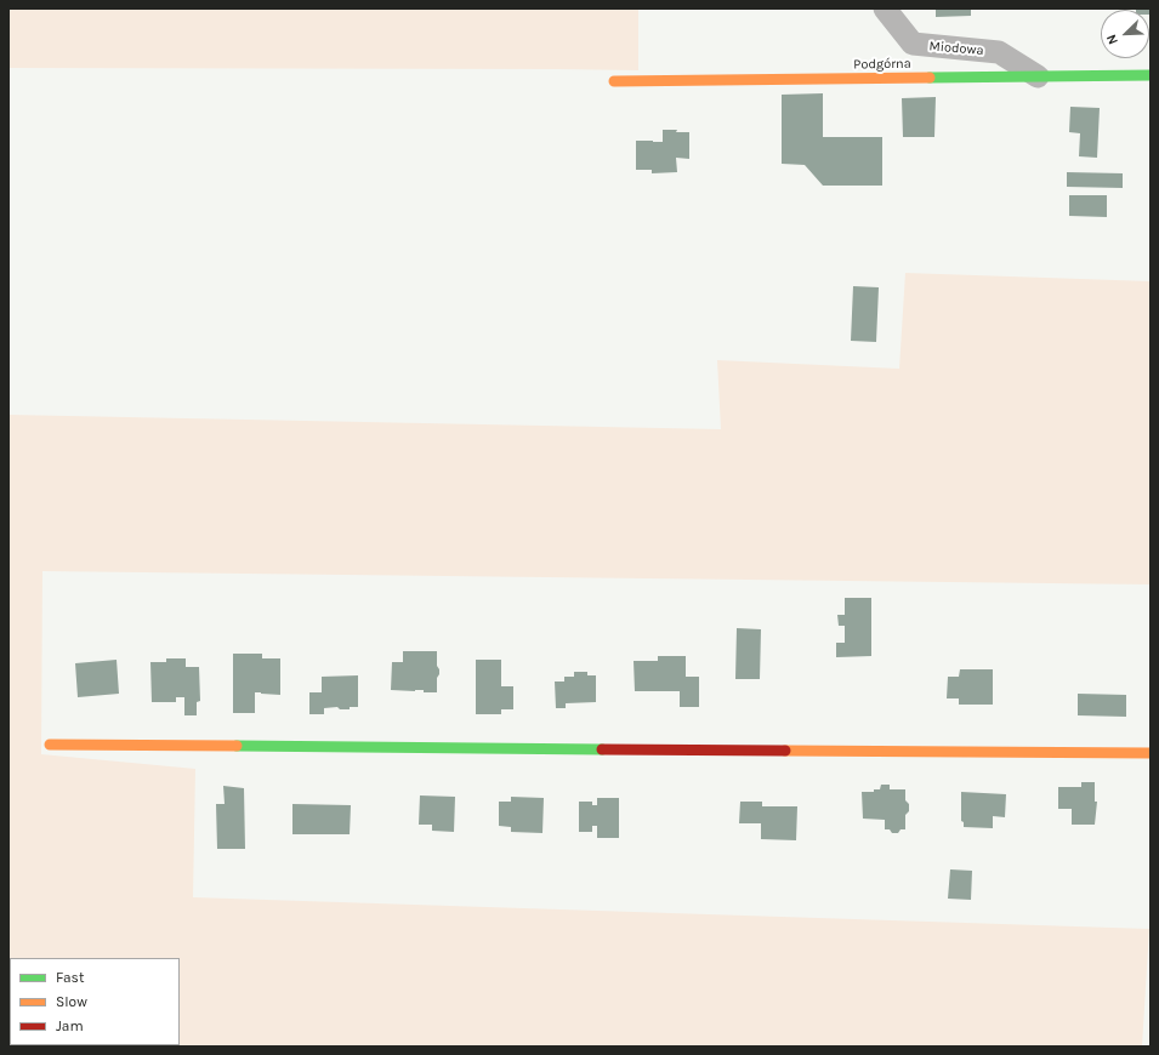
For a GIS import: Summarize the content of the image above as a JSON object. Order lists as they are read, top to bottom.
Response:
{
  "streets": {
    "street": ["Miodowa", "Podgórna"]
  },
  "crossings": [
    ["Miodowa", "Podgórna"]
  ],
  "legend": ["Fast", "Slow", "Jam"],
  "north": "bottom left"
}
